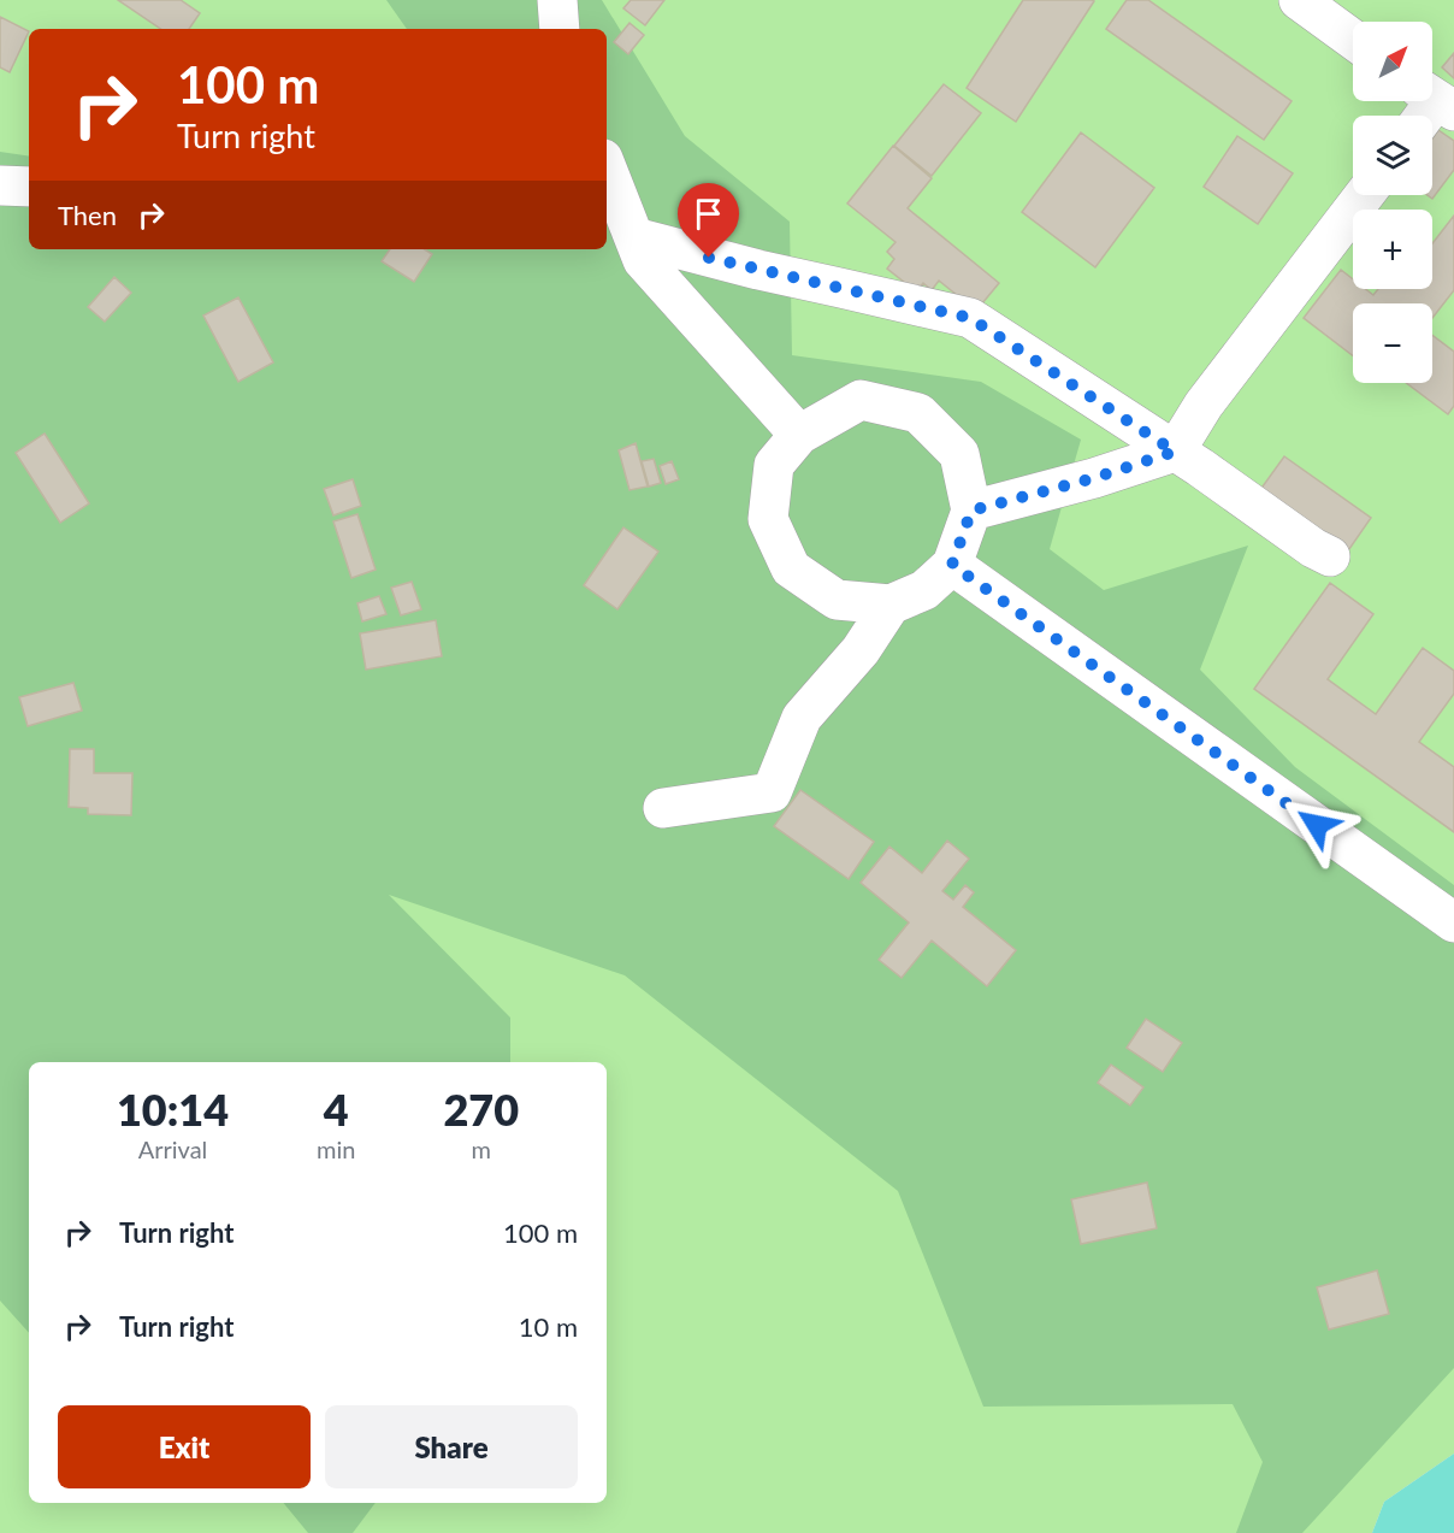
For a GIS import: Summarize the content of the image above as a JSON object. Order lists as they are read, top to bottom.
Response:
{
  "north": "top right",
  "page": {
    "map_buttons": ["+", "−"],
    "turn": ["100 m", "Turn right"],
    "then": "Then",
    "eta": [
      "10:14",
      "Arrival",
      "4",
      "min",
      "270",
      "m"
    ],
    "list": [
      {
        "name": "Turn right",
        "value": "100 m"
      },
      {
        "name": "Turn right",
        "value": "10 m"
      }
    ],
    "buttons": ["Exit", "Share"]
  }
}
